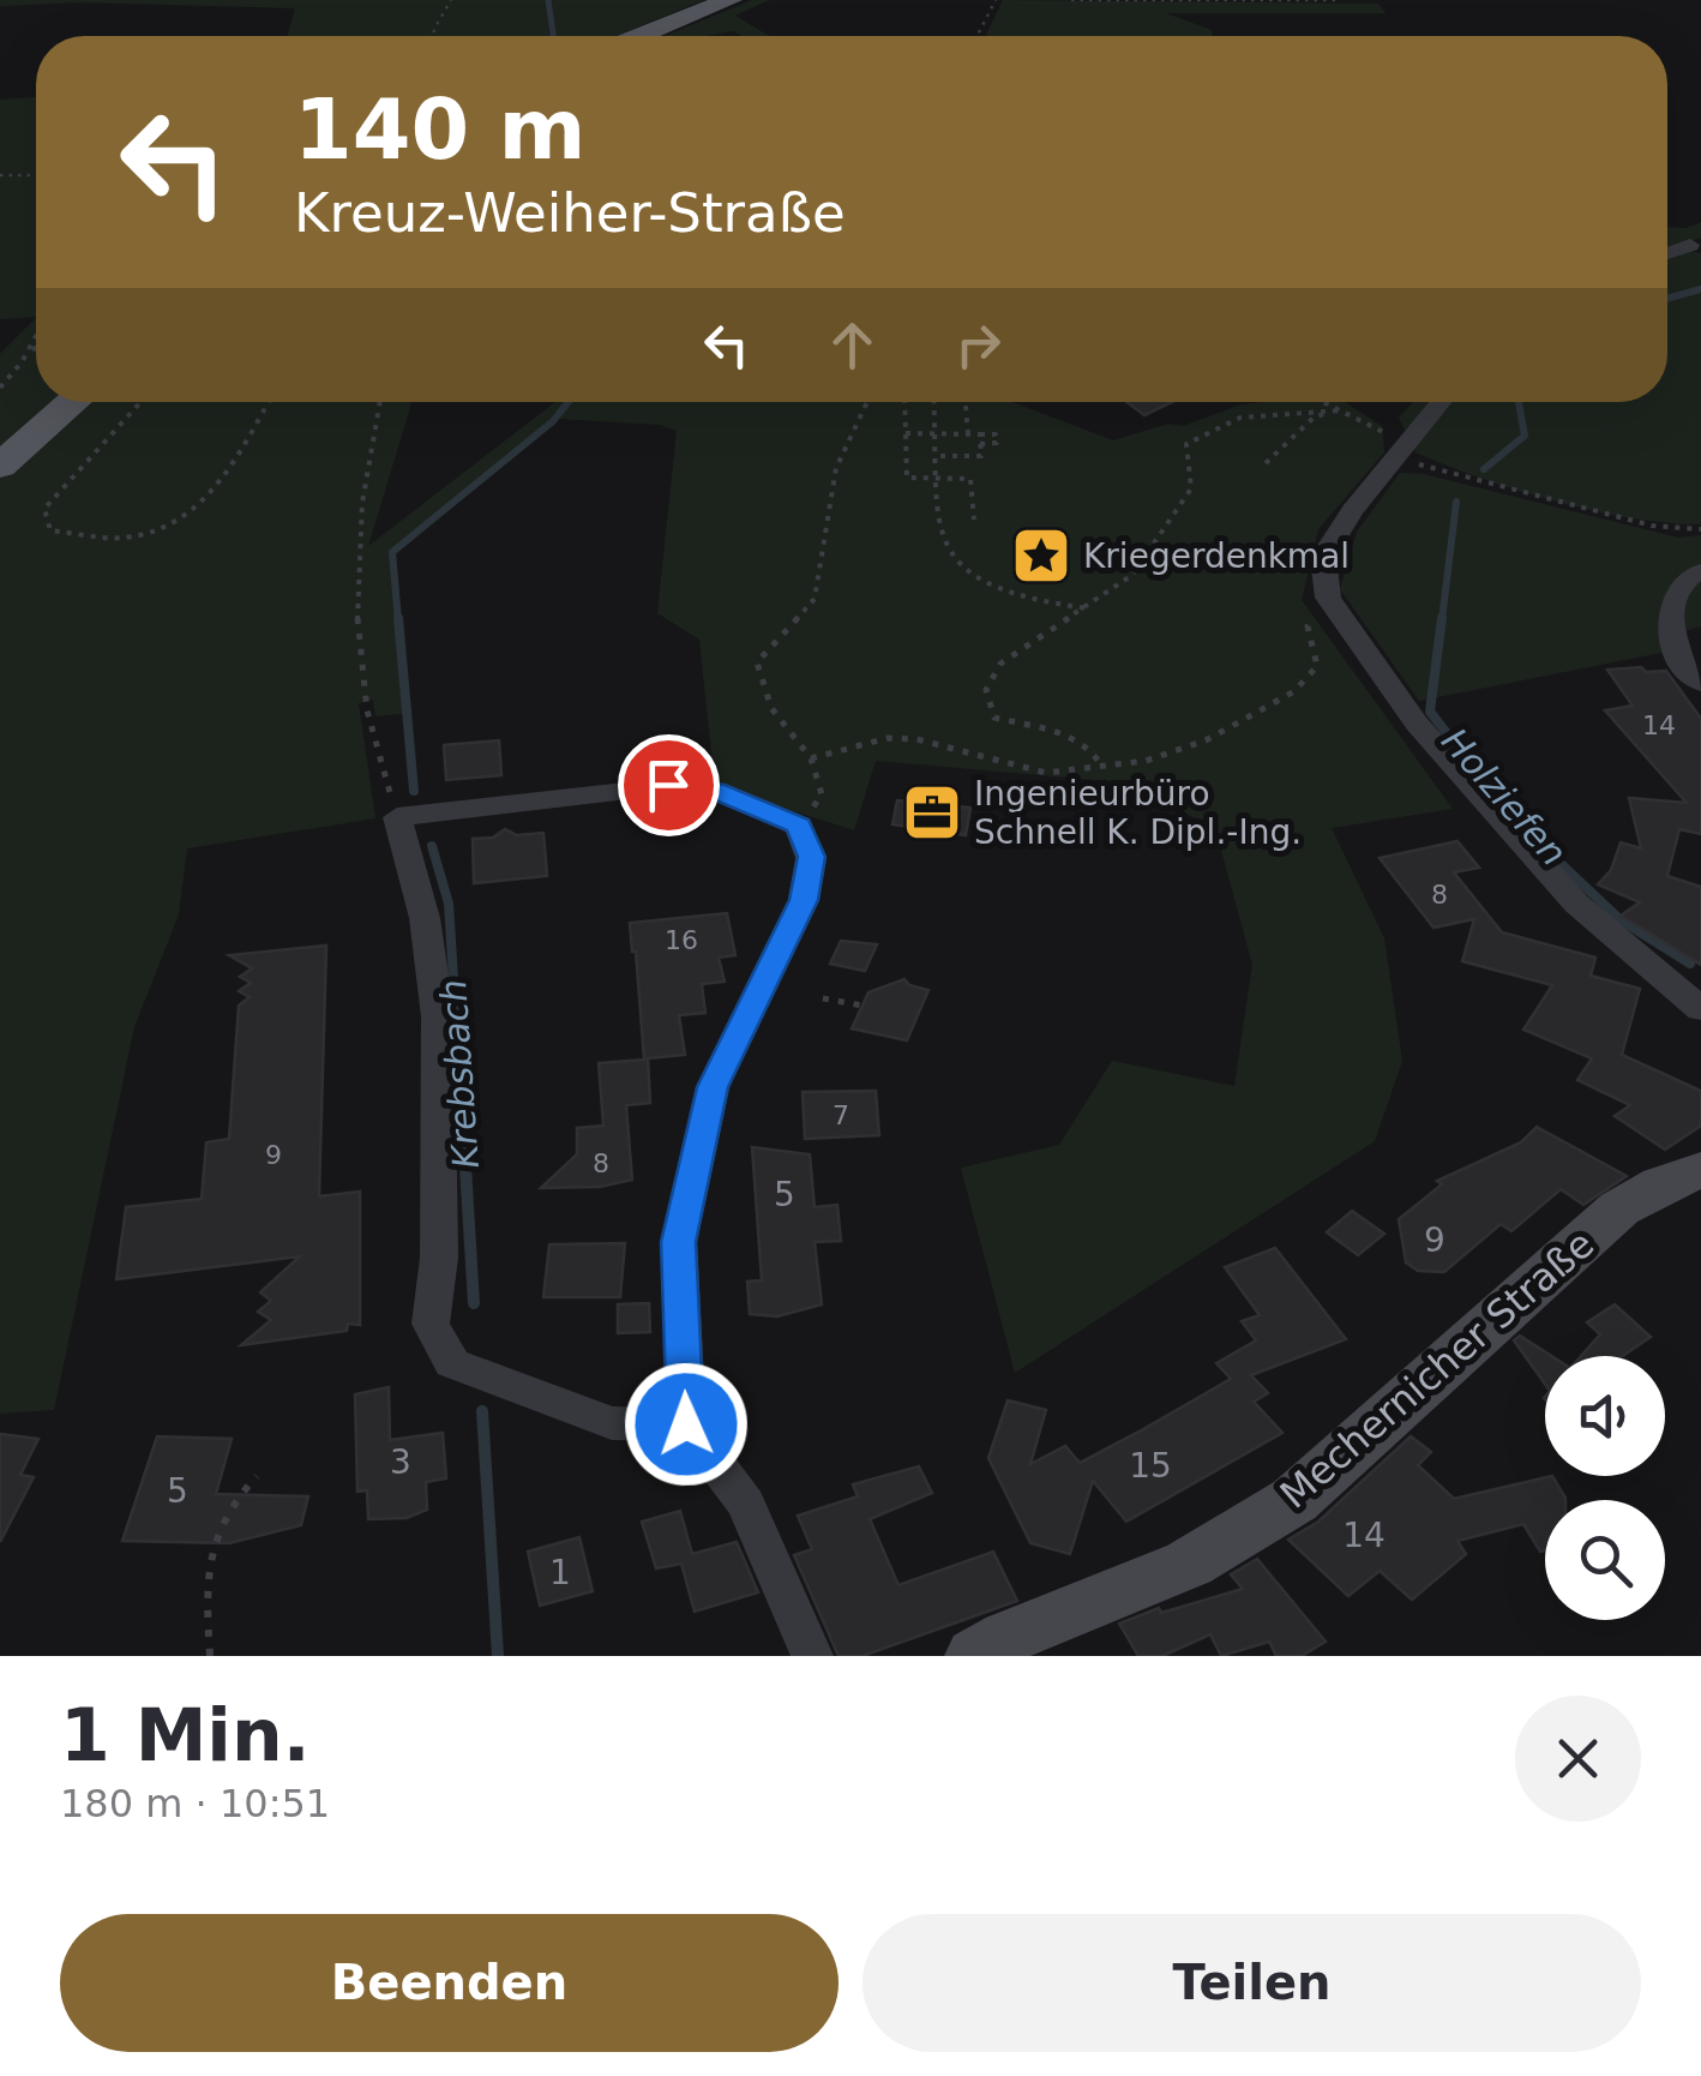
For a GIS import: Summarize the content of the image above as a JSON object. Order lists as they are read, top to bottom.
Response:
{
  "streets": {
    "main road": ["Mechernicher Straße"]
  },
  "water": ["Holziefen", "Krebsbach"],
  "places": {
    "place": ["Kriegerdenkmal"],
    "office": ["Ingenieurbüro Schnell K. Dipl.-Ing."]
  },
  "house_numbers": [
    "14",
    "8",
    "16",
    "7",
    "9",
    "8",
    "5",
    "9",
    "3",
    "15",
    "5",
    "14",
    "1"
  ],
  "page": {
    "turn": ["140 m", "Kreuz-Weiher-Straße"],
    "heading": ["1 Min.", "180 m · 10:51"],
    "buttons": ["Beenden", "Teilen"]
  }
}
